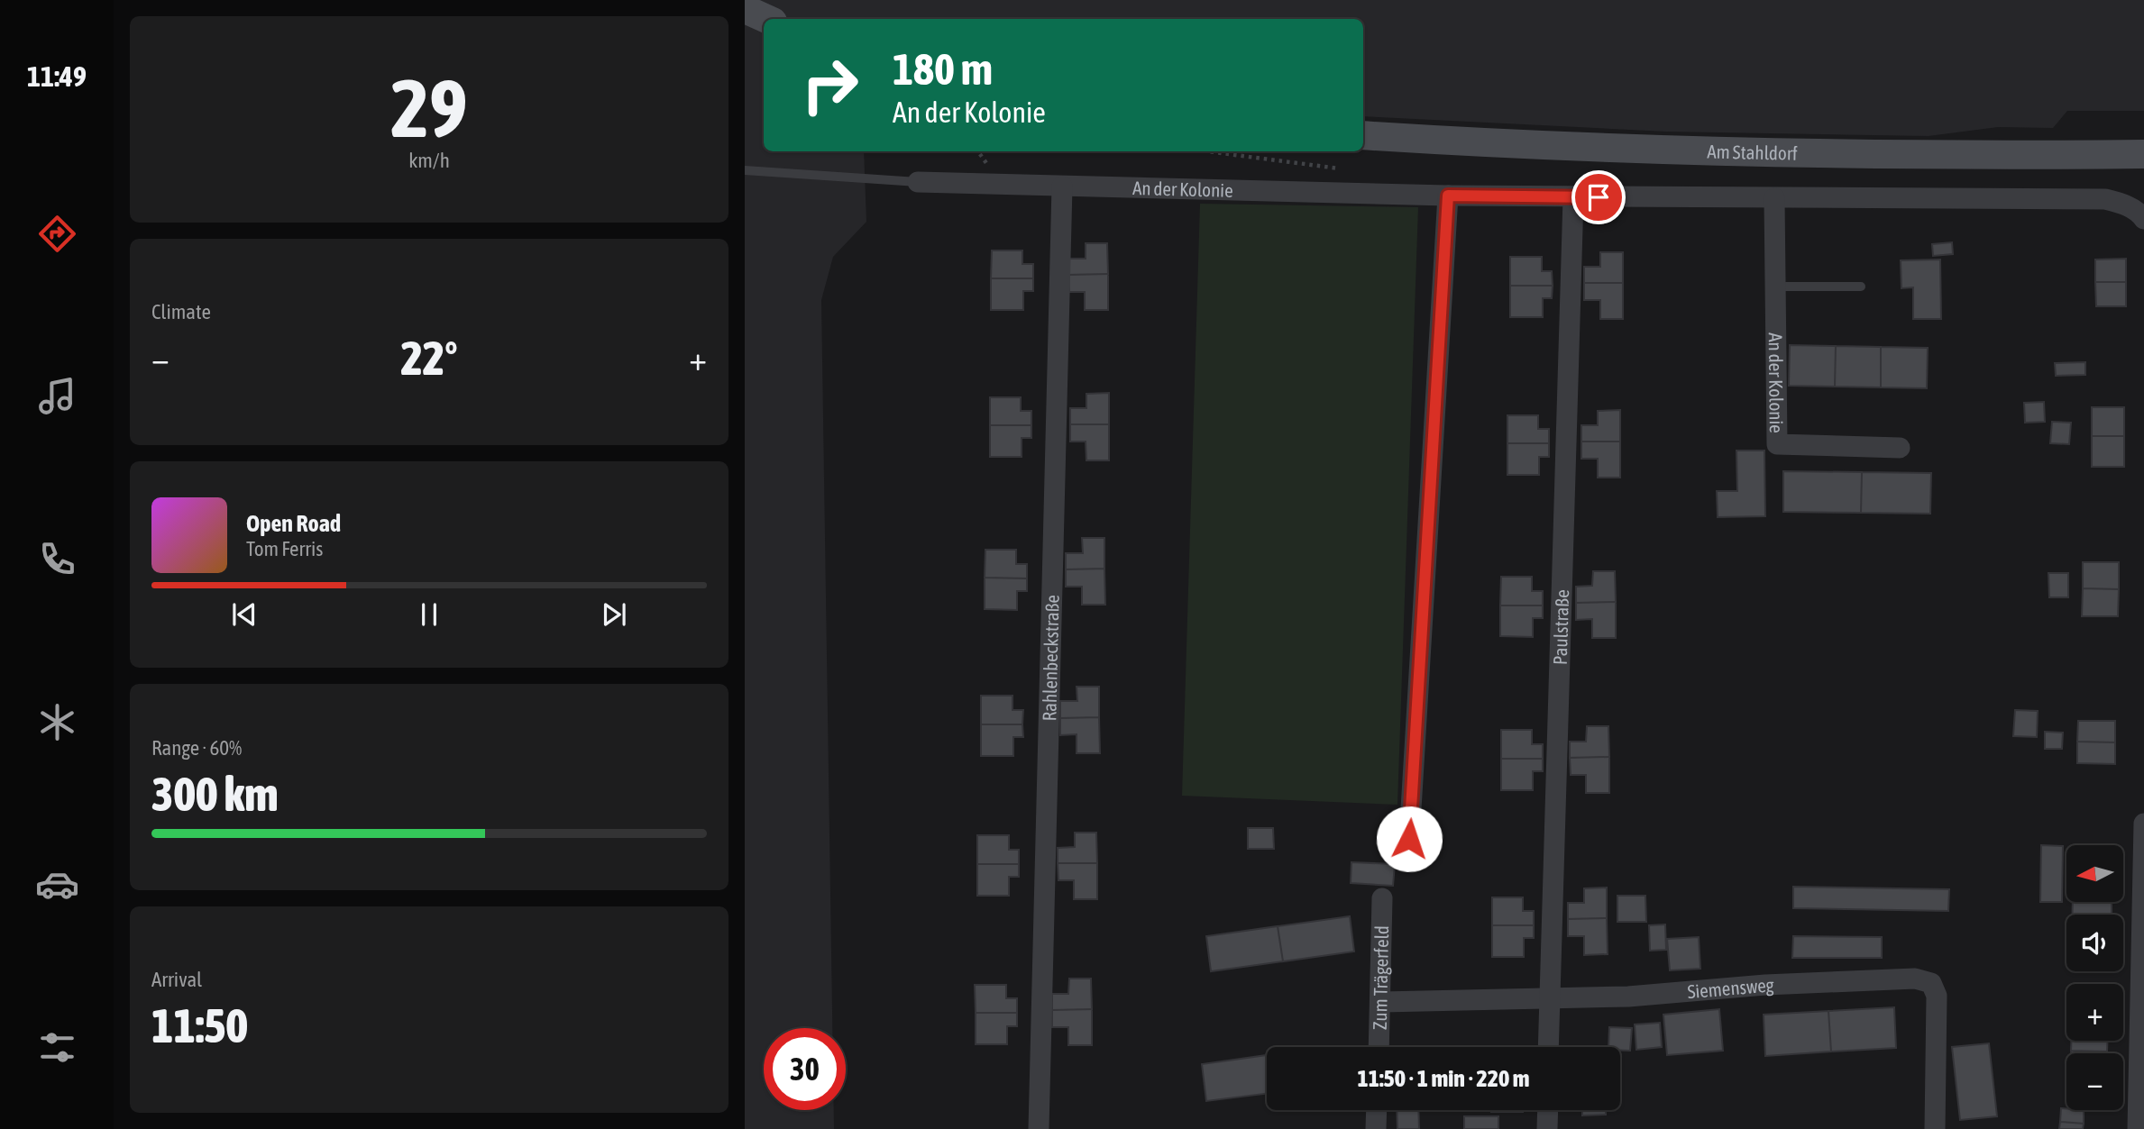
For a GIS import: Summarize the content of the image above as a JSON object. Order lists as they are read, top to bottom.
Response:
{
  "streets": {
    "main road": ["Am Stahldorf"],
    "street": [
      "An der Kolonie",
      "Paulstraße",
      "Rahlenbeckstraße",
      "Zum Trägerfeld",
      "Siemensweg"
    ]
  },
  "crossings": [
    ["An der Kolonie", "Paulstraße"],
    ["An der Kolonie", "Rahlenbeckstraße"],
    ["Paulstraße", "Siemensweg"],
    ["Zum Trägerfeld", "Siemensweg"]
  ],
  "north": "left",
  "page": {
    "tabs": "11:49",
    "tile": [
      ["29", "km/h"],
      "Climate",
      ["Range · 60%", "300 km"],
      ["Arrival", "11:50"]
    ],
    "turn": ["180 m", "An der Kolonie"],
    "heat": ["−", "22°", "+"],
    "song": ["Open Road", "Tom Ferris"],
    "map_buttons": ["+", "−"],
    "limit": "30",
    "trip": "11:50 · 1 min · 220 m"
  }
}
